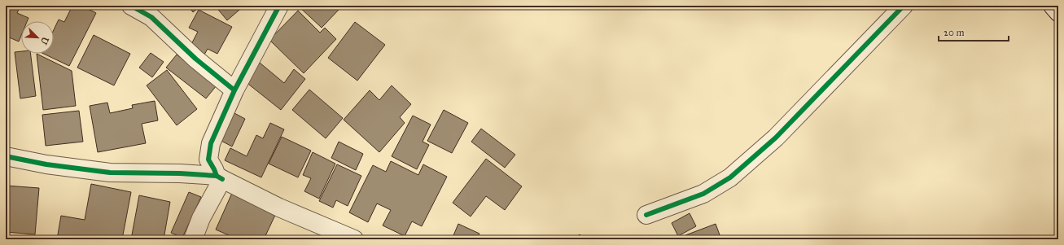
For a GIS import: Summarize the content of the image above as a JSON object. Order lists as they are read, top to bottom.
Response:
{
  "scale_bar": "20 m",
  "north": "bottom right"
}
